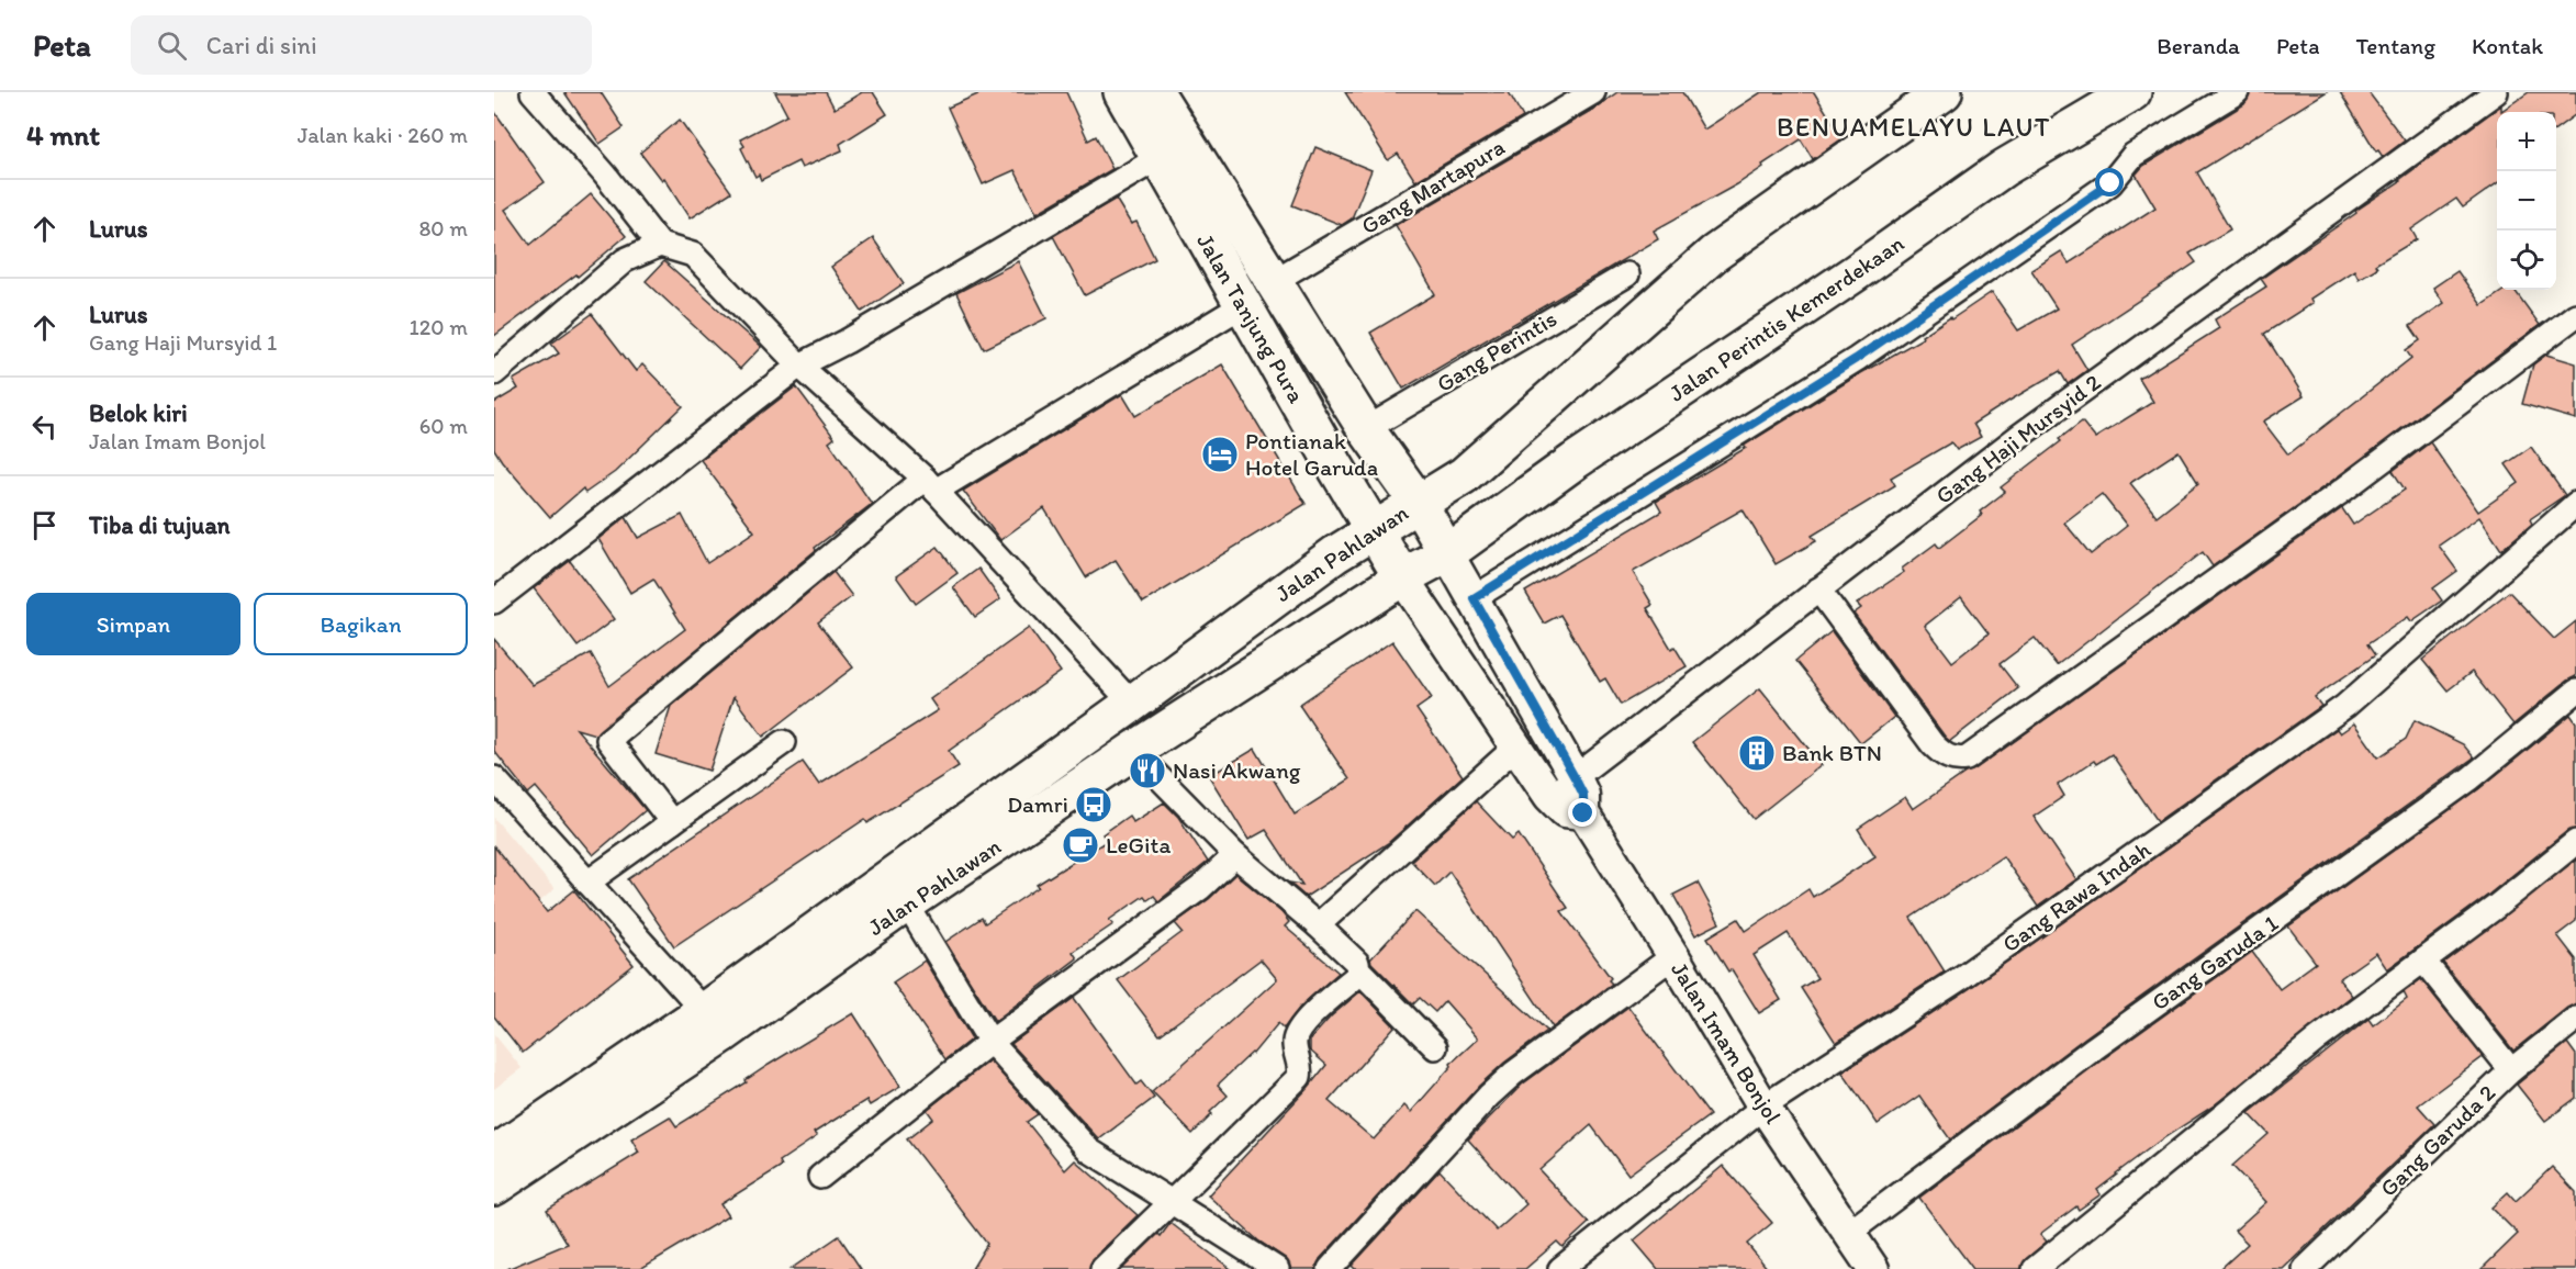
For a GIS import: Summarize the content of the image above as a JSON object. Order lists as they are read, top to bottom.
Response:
{
  "streets": {
    "highway": ["Jalan Tanjung Pura", "Jalan Perintis Kemerdekaan", "Jalan Pahlawan"],
    "main road": ["Jalan Imam Bonjol"],
    "street": [
      "Gang Martapura",
      "Gang Perintis",
      "Gang Haji Mursyid 2",
      "Gang Rawa Indah",
      "Gang Garuda 1",
      "Gang Garuda 2"
    ]
  },
  "crossings": [
    ["Gang Martapura", "Jalan Tanjung Pura"],
    ["Jalan Tanjung Pura", "Jalan Perintis Kemerdekaan"],
    ["Jalan Tanjung Pura", "Gang Perintis"],
    ["Jalan Tanjung Pura", "Jalan Pahlawan"],
    ["Jalan Tanjung Pura", "Jalan Imam Bonjol"],
    ["Jalan Perintis Kemerdekaan", "Jalan Pahlawan"],
    ["Jalan Perintis Kemerdekaan", "Jalan Imam Bonjol"],
    ["Gang Haji Mursyid 2", "Jalan Imam Bonjol"],
    ["Jalan Pahlawan", "Jalan Imam Bonjol"],
    ["Gang Rawa Indah", "Jalan Imam Bonjol"],
    ["Gang Garuda 1", "Jalan Imam Bonjol"]
  ],
  "districts": ["BENUAMELAYU LAUT"],
  "places": {
    "hotel": ["Pontianak Hotel Garuda"],
    "building": ["Bank BTN"],
    "restaurant": ["Nasi Akwang"],
    "bus stop": ["Damri"],
    "cafe": ["LeGita"]
  },
  "page": {
    "header": "Peta",
    "search": "Cari di sini",
    "nav": [
      "Beranda",
      "Peta",
      "Tentang",
      "Kontak"
    ],
    "heading": ["4 mnt", "Jalan kaki · 260 m"],
    "map_buttons": ["+", "−"],
    "list": [
      ["Lurus", "80 m"],
      ["Lurus", "Gang Haji Mursyid 1", "120 m"],
      ["Belok kiri", "Jalan Imam Bonjol", "60 m"],
      "Tiba di tujuan"
    ],
    "buttons": ["Simpan", "Bagikan"]
  }
}
